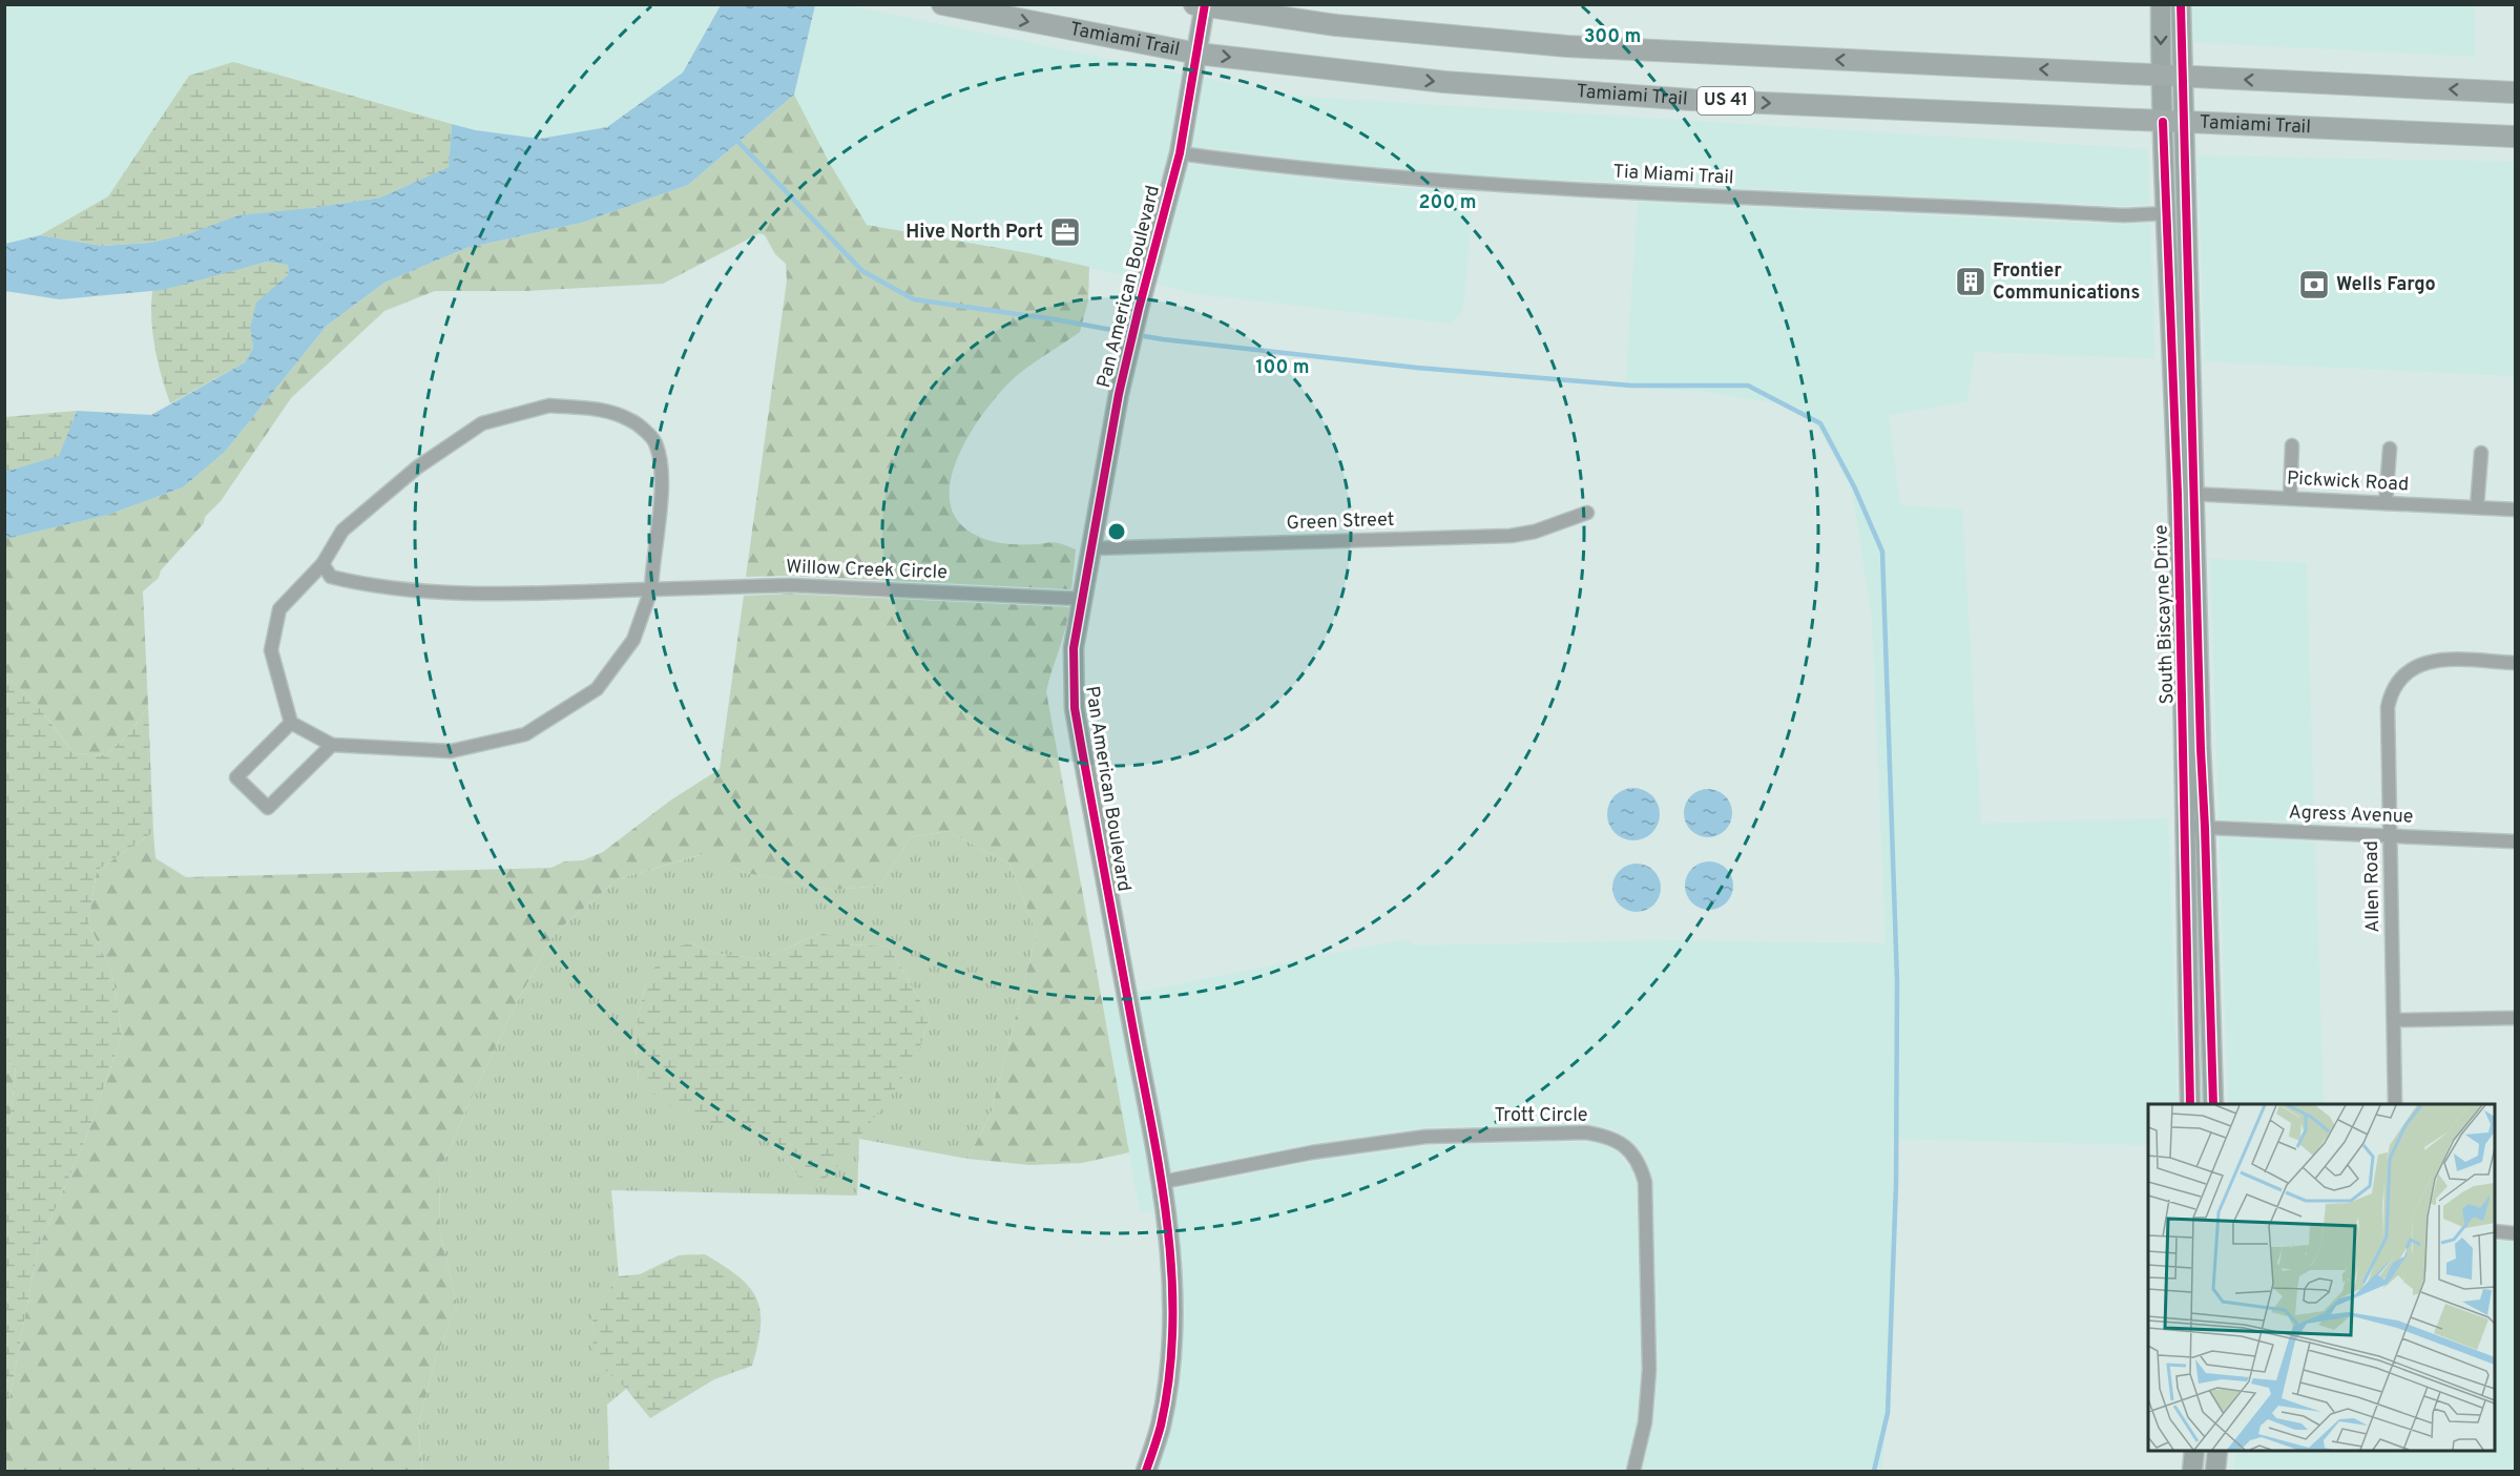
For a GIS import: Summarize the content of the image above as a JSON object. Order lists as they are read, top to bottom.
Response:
{
  "streets": {
    "main road": ["Tamiami Trail", "US 41"],
    "street": [
      "Tia Miami Trail",
      "Pan American Boulevard",
      "Pickwick Road",
      "Green Street",
      "Willow Creek Circle",
      "South Biscayne Drive",
      "Agress Avenue",
      "Allen Road",
      "Trott Circle"
    ]
  },
  "crossings": [
    ["Tamiami Trail", "Pan American Boulevard"],
    ["Tamiami Trail", "South Biscayne Drive"],
    ["Tia Miami Trail", "Pan American Boulevard"],
    ["Tia Miami Trail", "South Biscayne Drive"],
    ["Pan American Boulevard", "Green Street"],
    ["Pan American Boulevard", "Willow Creek Circle"],
    ["Pan American Boulevard", "Trott Circle"],
    ["Pickwick Road", "South Biscayne Drive"],
    ["South Biscayne Drive", "Agress Avenue"],
    ["Agress Avenue", "Allen Road"]
  ],
  "places": {
    "office": ["Hive North Port"],
    "building": ["Frontier Communications"],
    "bank": ["Wells Fargo"]
  },
  "rings": ["300 m", "200 m", "100 m"]
}
